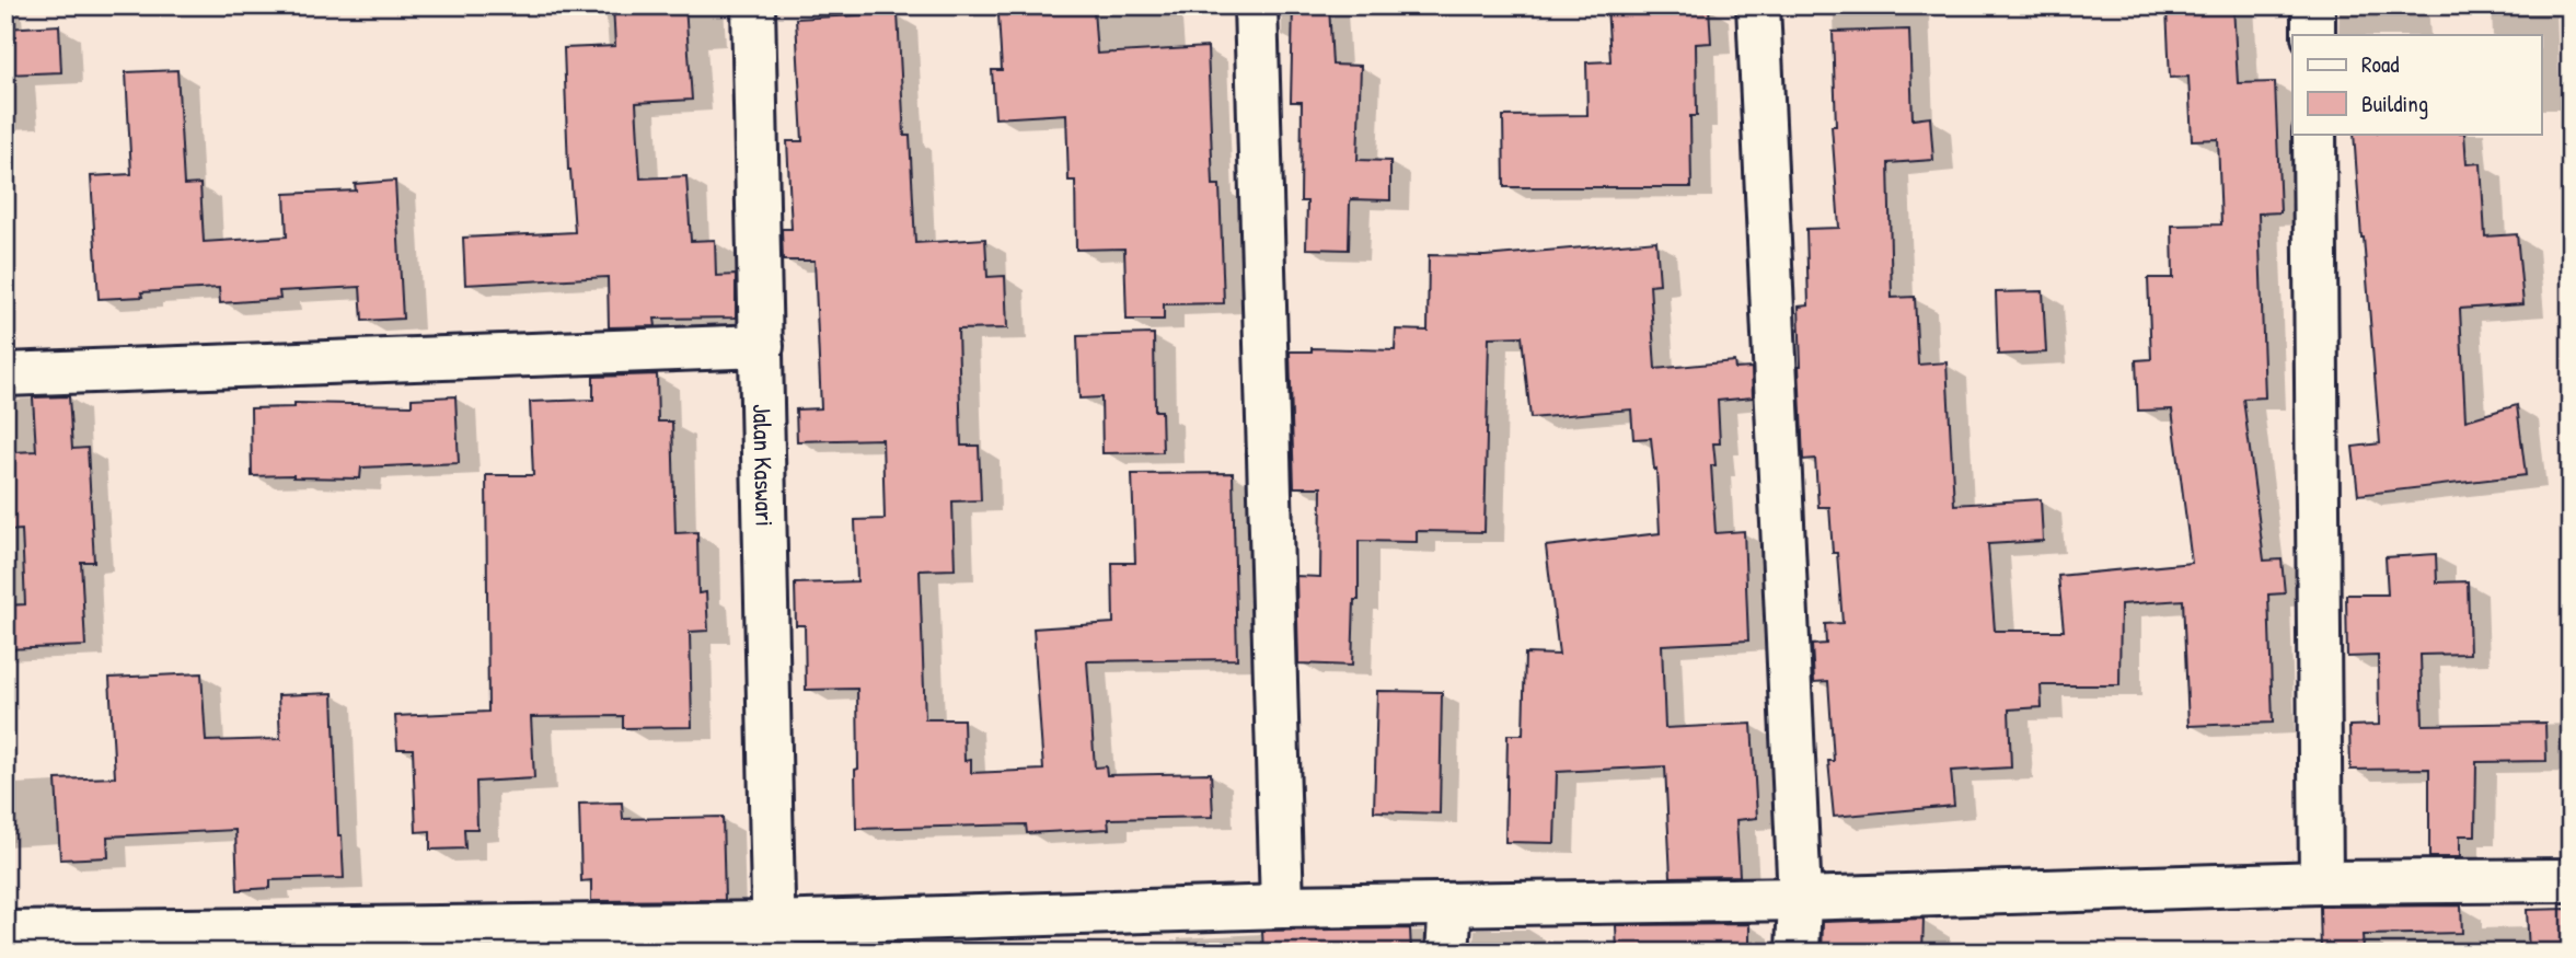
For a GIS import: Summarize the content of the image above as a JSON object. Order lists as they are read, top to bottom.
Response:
{
  "streets": {
    "street": ["Jalan Kaswari"]
  },
  "legend": ["Road", "Building"]
}
